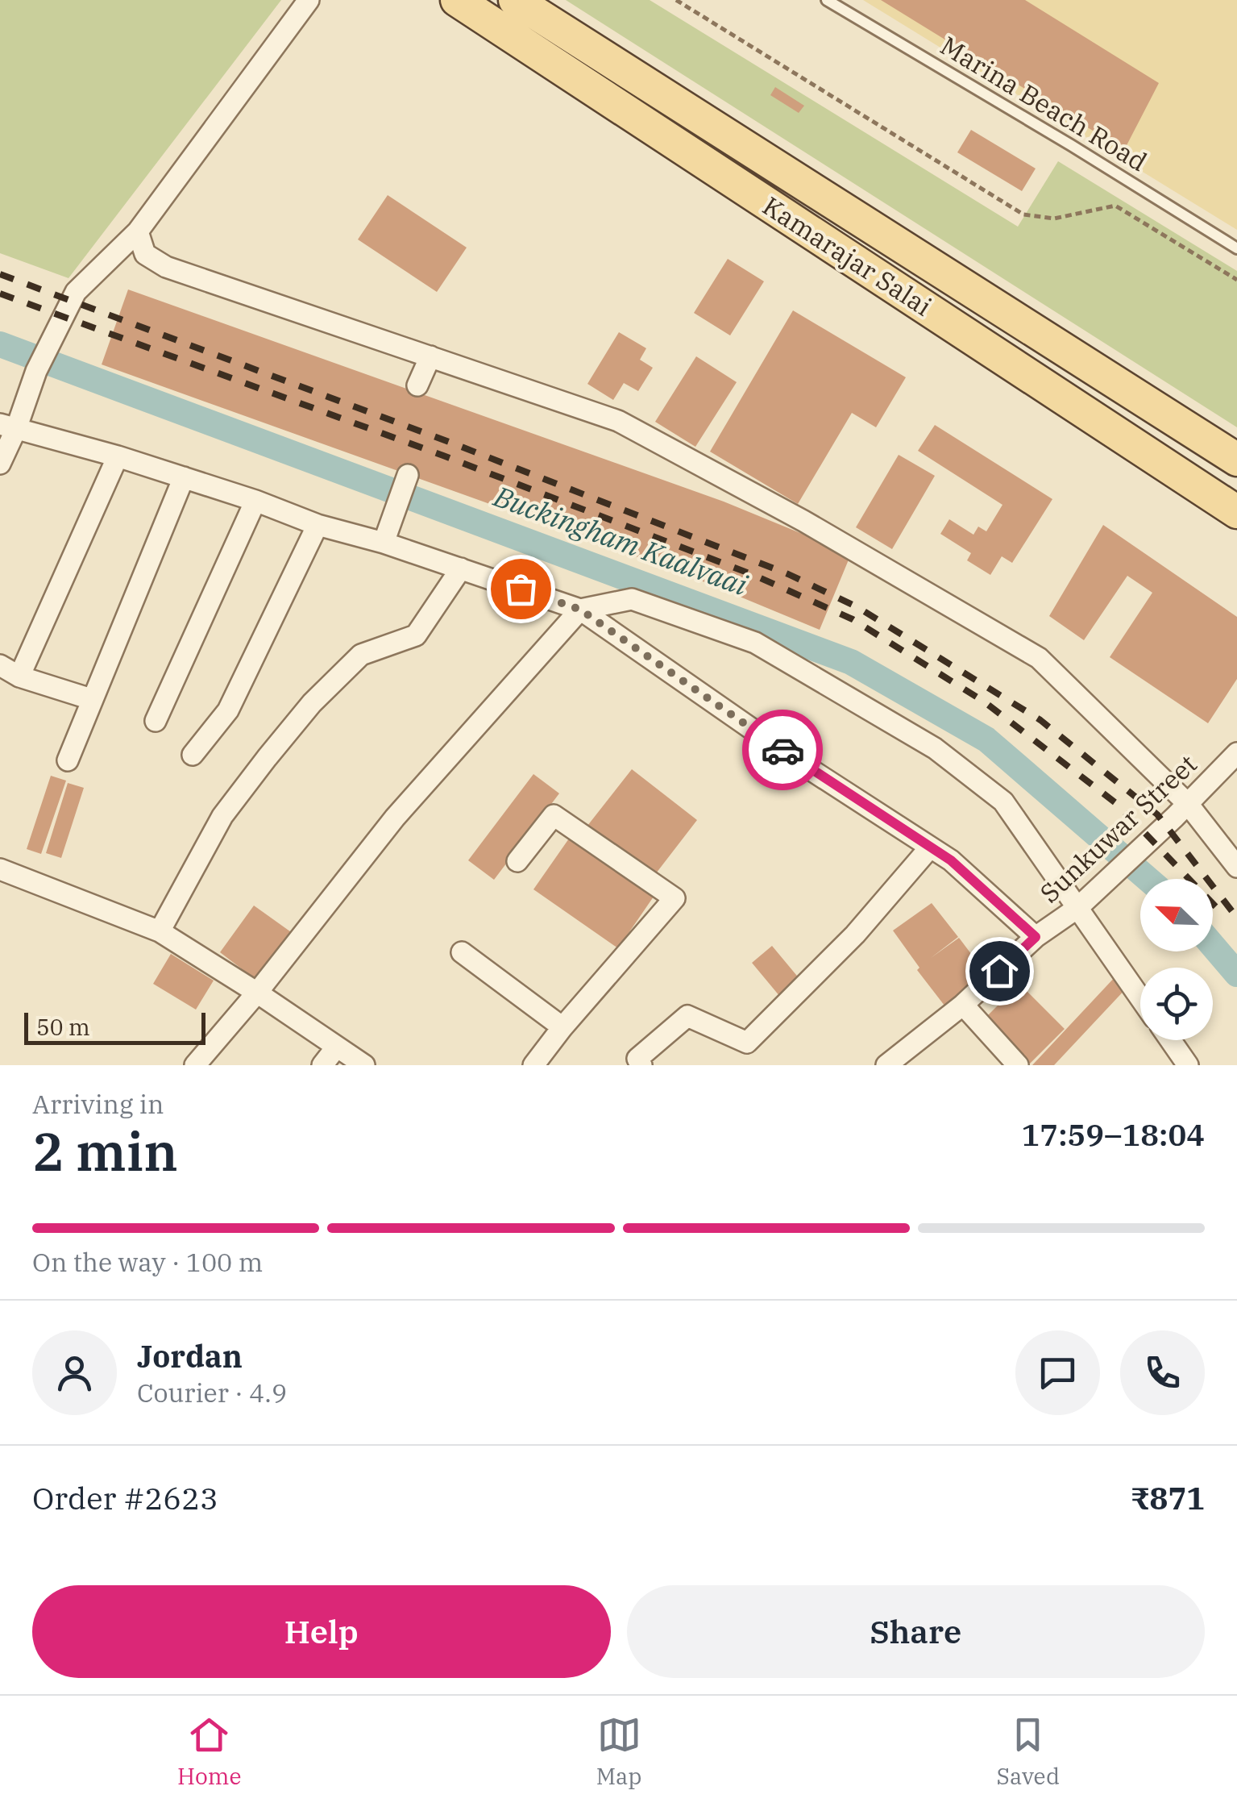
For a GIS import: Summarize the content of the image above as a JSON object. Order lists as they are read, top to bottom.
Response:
{
  "streets": {
    "main road": ["Kamarajar Salai"],
    "street": ["Sunkuwar Street"],
    "lane": ["Marina Beach Road"]
  },
  "water": ["Buckingham Kaalvaai"],
  "scale_bar": "50 m",
  "north": "top left",
  "page": {
    "scale": "50 m",
    "heading": ["2 min", "Arriving in", "17:59–18:04"],
    "panel": [
      "Jordan",
      "Courier · 4.9",
      "Order #2623",
      "₹871"
    ],
    "bar": "On the way · 100 m",
    "buttons": ["Help", "Share"],
    "tabs": ["Home", "Map", "Saved"]
  }
}
